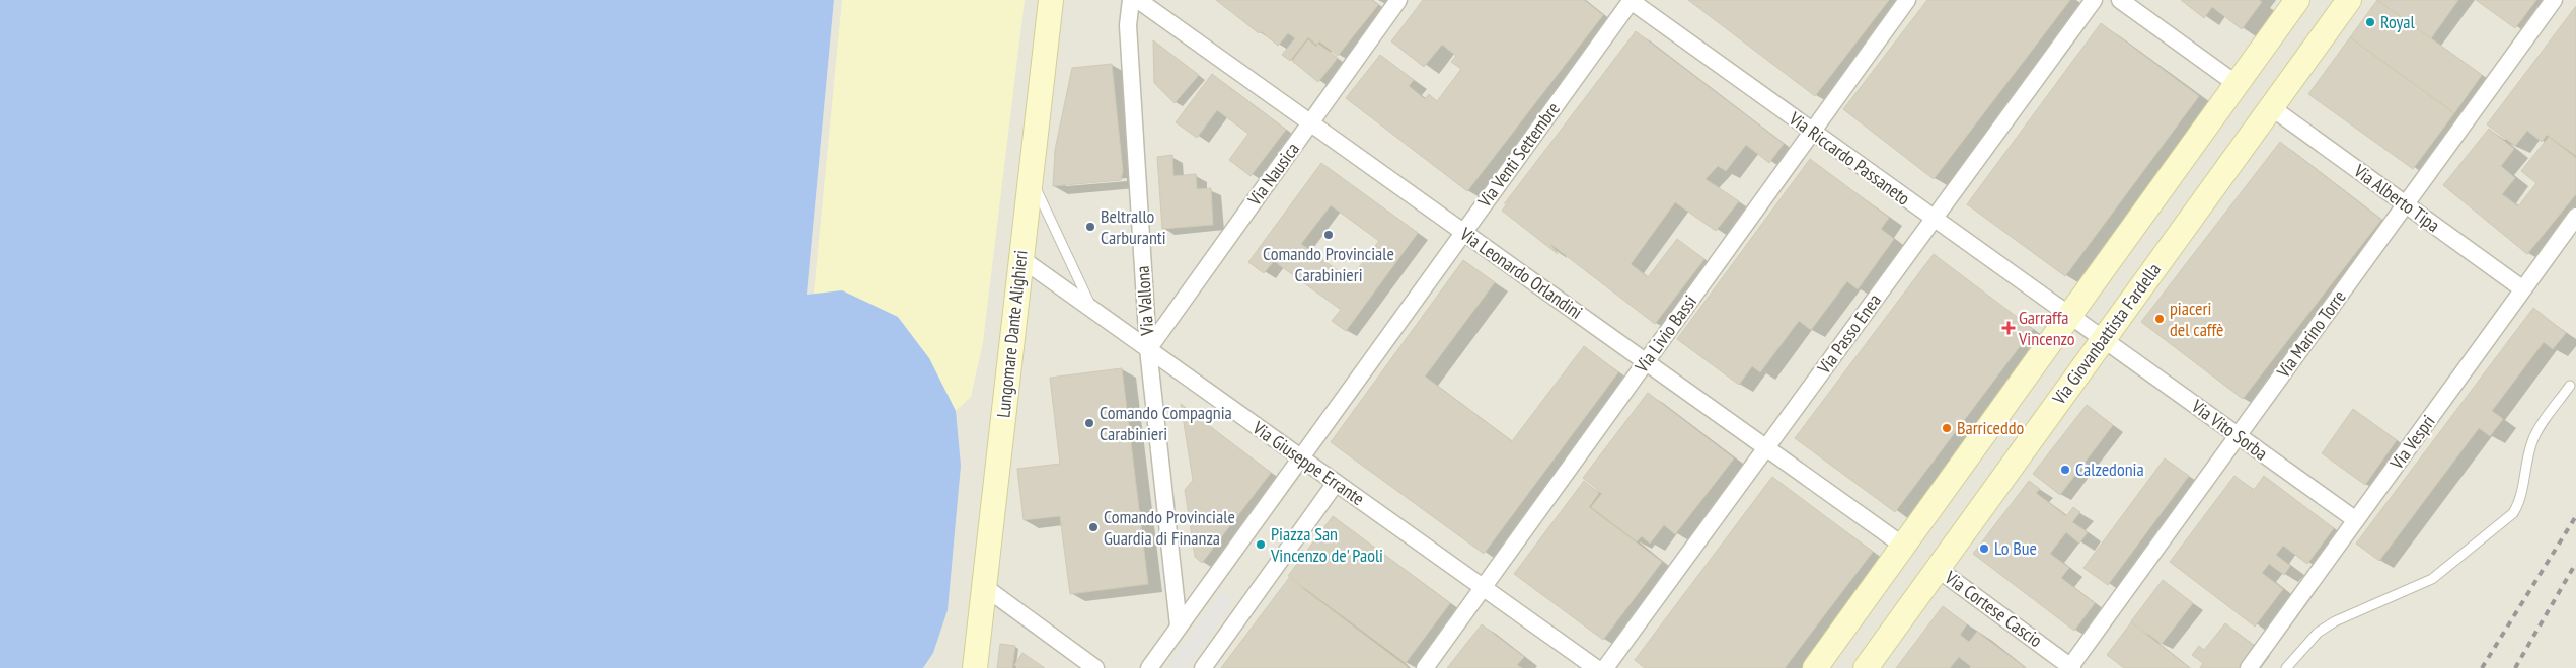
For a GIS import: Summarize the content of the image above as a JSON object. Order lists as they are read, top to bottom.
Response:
{
  "streets": {
    "main road": ["Lungomare Dante Alighieri", "Via Giovanbattista Fardella"],
    "street": [
      "Via Venti Settembre",
      "Via Riccardo Passaneto",
      "Via Nausica",
      "Via Alberto Tipa",
      "Via Leonardo Orlandini",
      "Via Vallona",
      "Via Livio Bassi",
      "Via Passo Enea",
      "Via Marino Torre",
      "Via Vito Sorba",
      "Via Vespri",
      "Via Giuseppe Errante",
      "Via Cortese Cascio"
    ]
  },
  "crossings": [
    ["Via Venti Settembre", "Via Riccardo Passaneto"],
    ["Via Venti Settembre", "Via Leonardo Orlandini"],
    ["Via Venti Settembre", "Via Vallona"],
    ["Via Venti Settembre", "Via Giuseppe Errante"],
    ["Via Riccardo Passaneto", "Via Livio Bassi"],
    ["Via Riccardo Passaneto", "Via Passo Enea"],
    ["Via Riccardo Passaneto", "Via Vito Sorba"],
    ["Via Nausica", "Via Leonardo Orlandini"],
    ["Via Nausica", "Via Vallona"],
    ["Via Nausica", "Via Giuseppe Errante"],
    ["Via Alberto Tipa", "Via Giovanbattista Fardella"],
    ["Via Alberto Tipa", "Via Marino Torre"],
    ["Via Alberto Tipa", "Via Vespri"],
    ["Via Leonardo Orlandini", "Via Livio Bassi"],
    ["Via Leonardo Orlandini", "Via Passo Enea"],
    ["Via Vallona", "Via Giuseppe Errante"],
    ["Lungomare Dante Alighieri", "Via Giuseppe Errante"],
    ["Via Livio Bassi", "Via Giuseppe Errante"],
    ["Via Giovanbattista Fardella", "Via Vito Sorba"],
    ["Via Giovanbattista Fardella", "Via Cortese Cascio"],
    ["Via Marino Torre", "Via Vito Sorba"],
    ["Via Marino Torre", "Via Cortese Cascio"],
    ["Via Vito Sorba", "Via Vespri"]
  ],
  "places": {
    "other": [
      "Royal",
      "Beltrallo Carburanti",
      "Comando Provinciale Carabinieri",
      "piaceri del caffè",
      "Comando Compagnia Carabinieri",
      "Barriceddo",
      "Calzedonia",
      "Comando Provinciale Guardia di Finanza",
      "Piazza San Vincenzo de' Paoli",
      "Lo Bue"
    ],
    "health": ["Garraffa Vincenzo"]
  }
}
